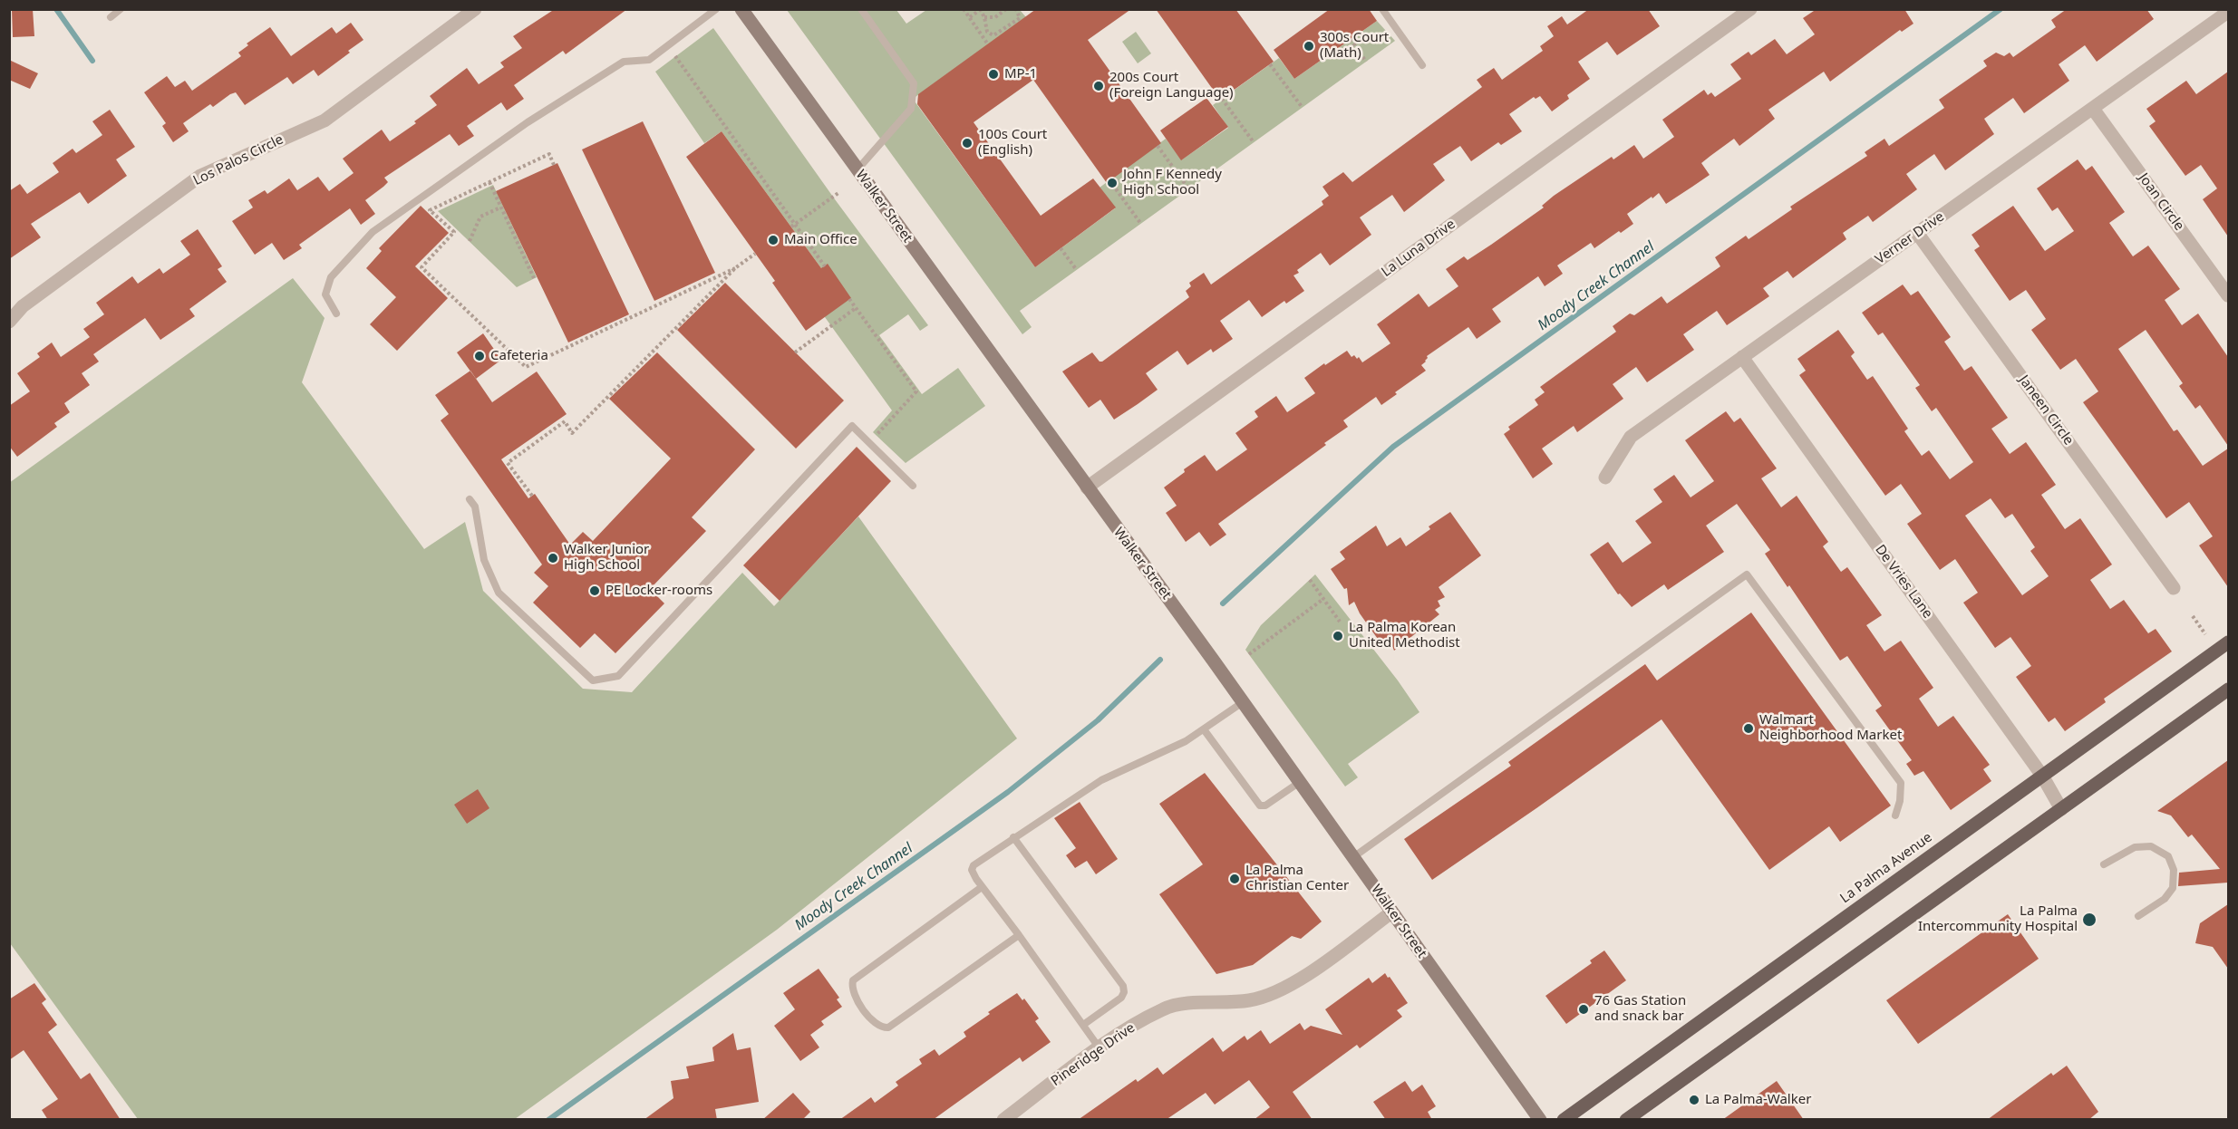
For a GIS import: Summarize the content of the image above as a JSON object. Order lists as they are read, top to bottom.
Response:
{
  "streets": {
    "main road": ["Walker Street", "La Palma Avenue"],
    "street": [
      "Los Palos Circle",
      "Joan Circle",
      "Verner Drive",
      "La Luna Drive",
      "Janeen Circle",
      "De Vries Lane",
      "Pineridge Drive"
    ]
  },
  "crossings": [
    ["Joan Circle", "Verner Drive"],
    ["Walker Street", "La Luna Drive"],
    ["Walker Street", "Pineridge Drive"],
    ["Verner Drive", "Janeen Circle"],
    ["Verner Drive", "De Vries Lane"],
    ["De Vries Lane", "La Palma Avenue"]
  ],
  "water": ["Moody Creek Channel"],
  "places": [
    "300s Court (Math)",
    "MP-1",
    "200s Court (Foreign Language)",
    "100s Court (English)",
    "John F Kennedy High School",
    "Main Office",
    "Cafeteria",
    "Walker Junior High School",
    "PE Locker-rooms",
    "La Palma Korean United Methodist",
    "Walmart Neighborhood Market",
    "La Palma Christian Center",
    "La Palma Intercommunity Hospital",
    "76 Gas Station and snack bar",
    "La Palma-Walker"
  ]
}
